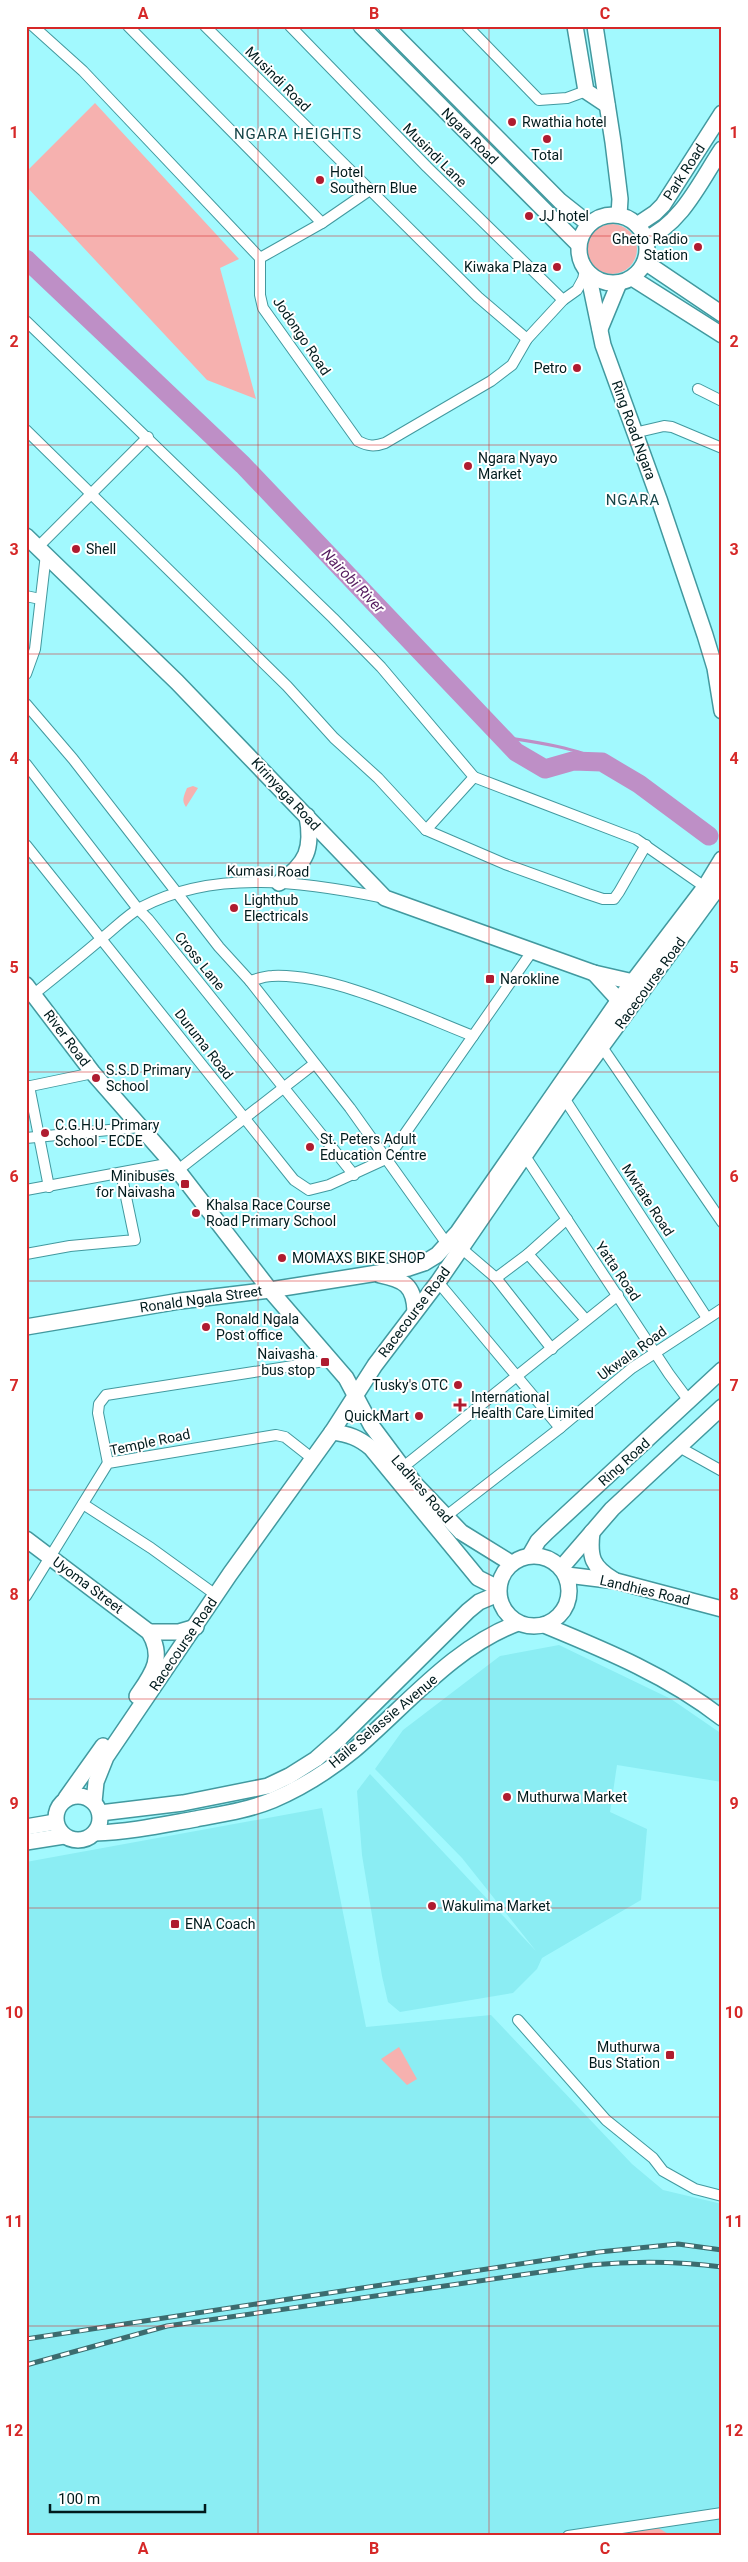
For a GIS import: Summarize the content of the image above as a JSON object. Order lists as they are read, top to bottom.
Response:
{
  "streets": {
    "main road": [
      "Ngara Road",
      "Park Road",
      "Ring Road Ngara",
      "Kirinyaga Road",
      "Racecourse Road",
      "River Road",
      "Ronald Ngala Street",
      "Ring Road",
      "Ladhies Road",
      "Uyoma Street",
      "Landhies Road",
      "Haile Selassie Avenue"
    ],
    "street": [
      "Musindi Road",
      "Musindi Lane",
      "Jodongo Road",
      "Kumasi Road",
      "Cross Lane",
      "Duruma Road",
      "Mwtate Road",
      "Yatta Road",
      "Ukwala Road",
      "Temple Road"
    ]
  },
  "crossings": [
    ["Musindi Road", "Jodongo Road"],
    ["Ngara Road", "Park Road"],
    ["Ngara Road", "Ring Road Ngara"],
    ["Musindi Lane", "Jodongo Road"],
    ["Park Road", "Ring Road Ngara"],
    ["Kirinyaga Road", "Kumasi Road"],
    ["Kirinyaga Road", "Racecourse Road"],
    ["Kumasi Road", "Cross Lane"],
    ["Kumasi Road", "River Road"],
    ["Kumasi Road", "Duruma Road"],
    ["Cross Lane", "Duruma Road"],
    ["Racecourse Road", "River Road"],
    ["Racecourse Road", "Mwtate Road"],
    ["Racecourse Road", "Yatta Road"],
    ["Racecourse Road", "Ronald Ngala Street"],
    ["Racecourse Road", "Temple Road"],
    ["Racecourse Road", "Ladhies Road"],
    ["Racecourse Road", "Haile Selassie Avenue"],
    ["River Road", "Ronald Ngala Street"],
    ["River Road", "Ladhies Road"],
    ["Mwtate Road", "Ukwala Road"],
    ["Yatta Road", "Ukwala Road"],
    ["Yatta Road", "Ring Road"],
    ["Ukwala Road", "Ladhies Road"],
    ["Temple Road", "Uyoma Street"],
    ["Ring Road", "Ladhies Road"],
    ["Ring Road", "Landhies Road"],
    ["Ring Road", "Haile Selassie Avenue"],
    ["Ladhies Road", "Landhies Road"],
    ["Ladhies Road", "Haile Selassie Avenue"],
    ["Landhies Road", "Haile Selassie Avenue"]
  ],
  "districts": ["NGARA HEIGHTS", "NGARA"],
  "water": ["Nairobi River"],
  "places": {
    "other": [
      "Rwathia hotel",
      "Total",
      "Hotel Southern Blue",
      "JJ hotel",
      "Gheto Radio Station",
      "Kiwaka Plaza",
      "Petro",
      "Ngara Nyayo Market",
      "Shell",
      "Lighthub Electricals",
      "S.S.D Primary School",
      "C.G.H.U. Primary School - ECDE",
      "St. Peters Adult Education Centre",
      "Khalsa Race Course Road Primary School",
      "MOMAXS BIKE SHOP",
      "Ronald Ngala Post office",
      "Tusky's OTC",
      "QuickMart",
      "Muthurwa Market",
      "Wakulima Market"
    ],
    "transit": [
      "Narokline",
      "Minibuses for Naivasha",
      "Naivasha bus stop",
      "ENA Coach",
      "Muthurwa Bus Station"
    ],
    "health": ["International Health Care Limited"]
  },
  "scale_bar": "100 m",
  "grid": {
    "columns": ["A", "B", "C"],
    "rows": [
      "1",
      "2",
      "3",
      "4",
      "5",
      "6",
      "7",
      "8",
      "9",
      "10",
      "11",
      "12"
    ]
  }
}
